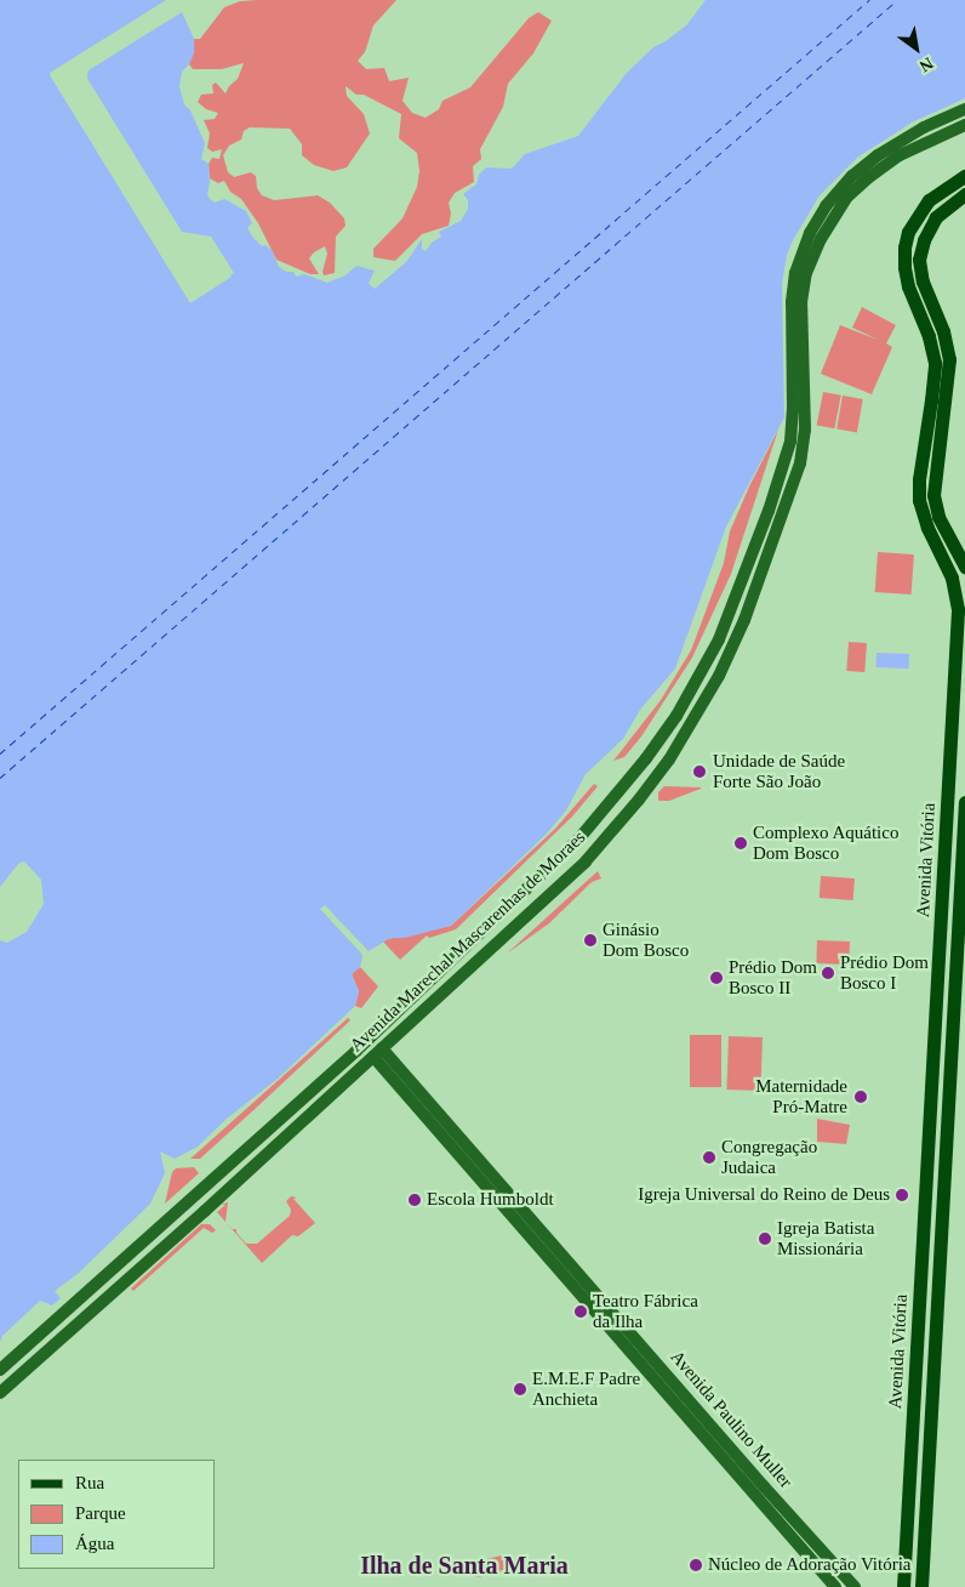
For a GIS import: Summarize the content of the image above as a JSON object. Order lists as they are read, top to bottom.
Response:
{
  "streets": {
    "main road": ["Avenida Vitória", "Avenida Marechal Mascarenhas de Moraes", "Avenida Paulino Muller"]
  },
  "crossings": [
    ["Avenida Marechal Mascarenhas de Moraes", "Avenida Paulino Muller"]
  ],
  "districts": ["Ilha de Santa Maria"],
  "places": [
    "Unidade de Saúde Forte São João",
    "Complexo Aquático Dom Bosco",
    "Ginásio Dom Bosco",
    "Prédio Dom Bosco I",
    "Prédio Dom Bosco II",
    "Maternidade Pró-Matre",
    "Congregação Judaica",
    "Igreja Universal do Reino de Deus",
    "Escola Humboldt",
    "Igreja Batista Missionária",
    "Teatro Fábrica da Ilha",
    "E.M.E.F Padre Anchieta",
    "Núcleo de Adoração Vitória"
  ],
  "legend": ["Rua", "Parque", "Água"],
  "north": "bottom right"
}
